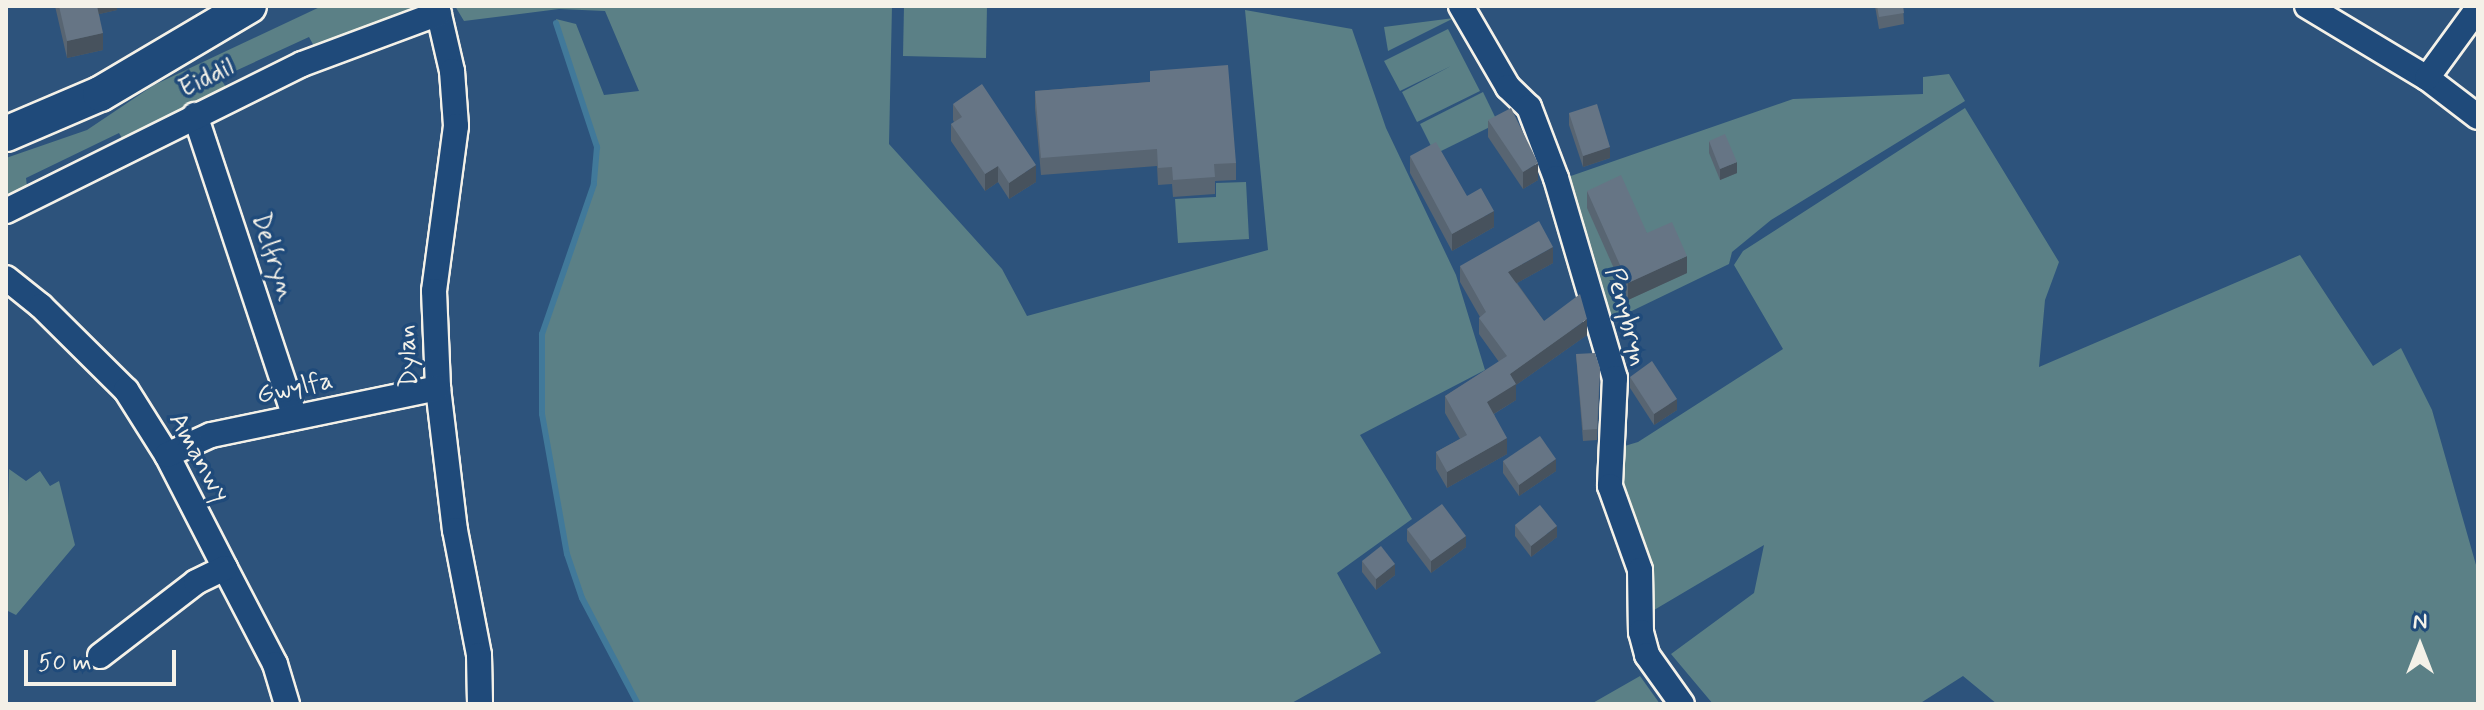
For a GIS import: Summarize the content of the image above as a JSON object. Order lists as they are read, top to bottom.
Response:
{
  "streets": {
    "street": [
      "Eiddil",
      "Delfryn",
      "Penybryn",
      "Dylan",
      "Gwylfa",
      "Amanwy"
    ]
  },
  "crossings": [
    ["Eiddil", "Delfryn"],
    ["Eiddil", "Dylan"],
    ["Delfryn", "Gwylfa"],
    ["Dylan", "Gwylfa"],
    ["Gwylfa", "Amanwy"]
  ],
  "scale_bar": "50 m",
  "north": "top"
}
